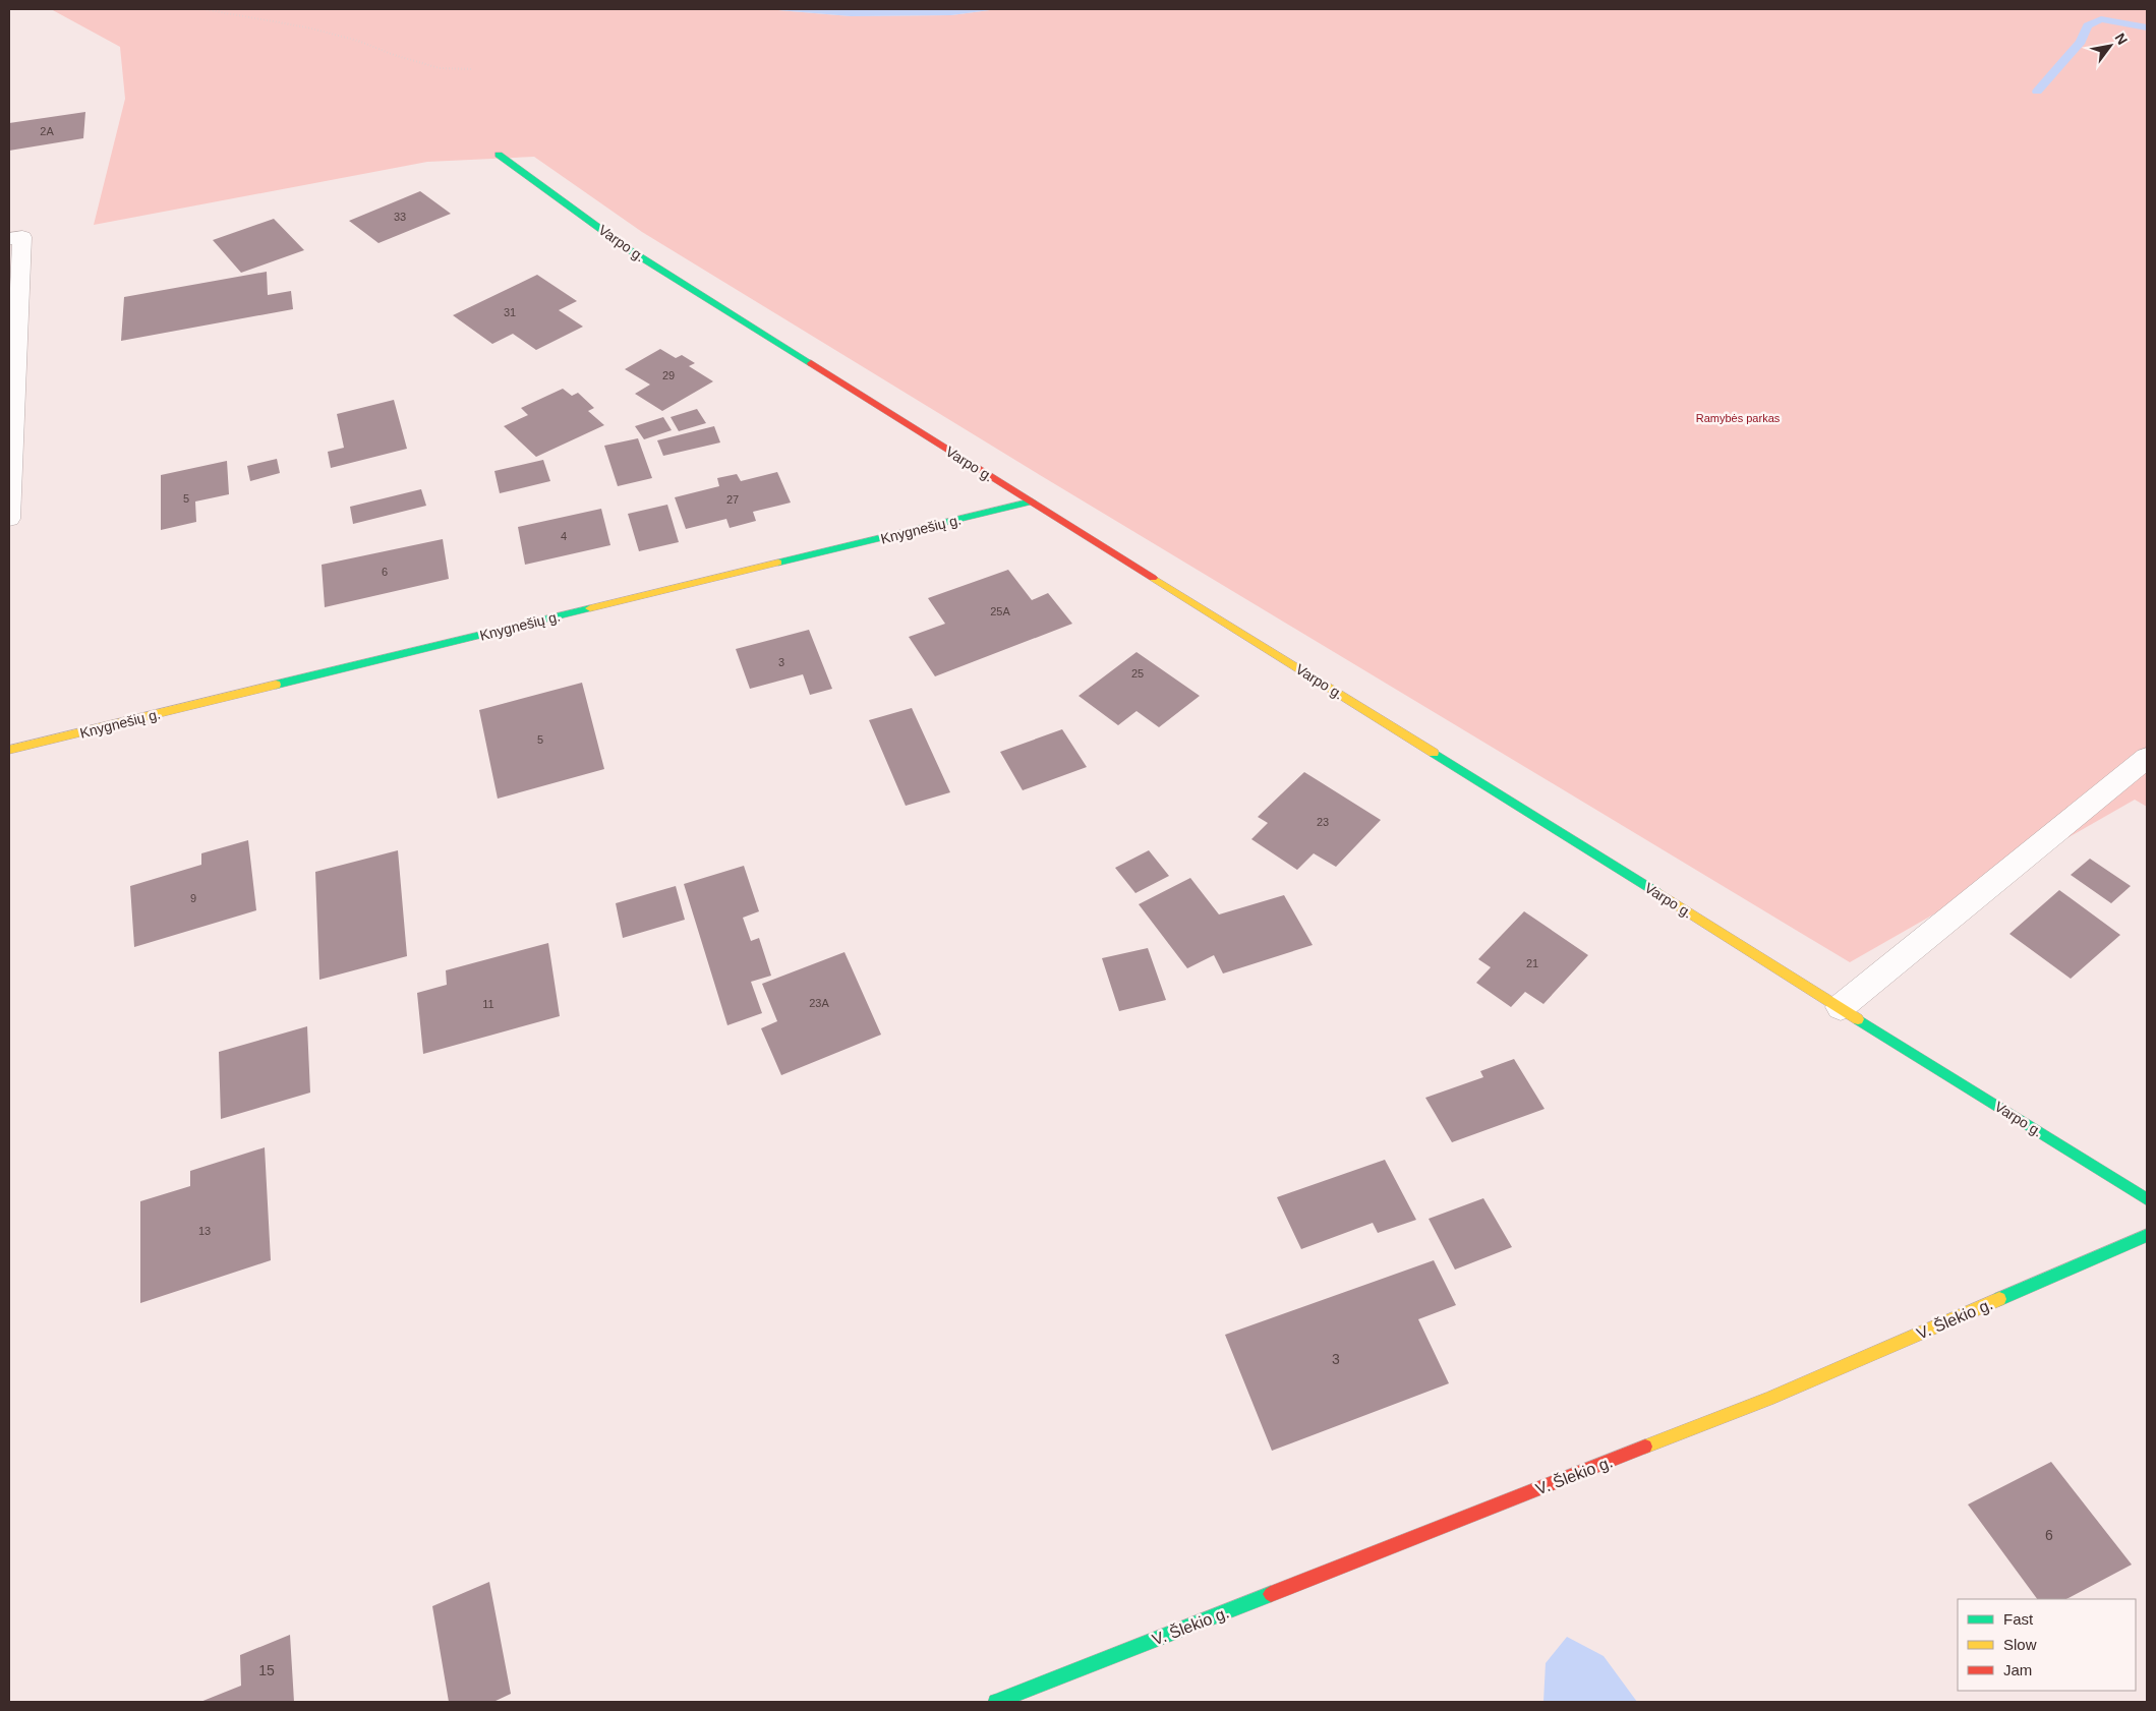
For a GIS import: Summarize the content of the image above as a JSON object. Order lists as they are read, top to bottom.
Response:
{
  "streets": {
    "street": ["Varpo g.", "Knygnešių g.", "V. Šlekio g."]
  },
  "crossings": [
    ["Varpo g.", "Knygnešių g."]
  ],
  "parks": ["Ramybės parkas"],
  "house_numbers": [
    "2A",
    "33",
    "31",
    "29",
    "5",
    "27",
    "4",
    "6",
    "25A",
    "3",
    "25",
    "5",
    "23",
    "9",
    "21",
    "23A",
    "11",
    "13",
    "3",
    "6",
    "15"
  ],
  "legend": ["Fast", "Slow", "Jam"],
  "north": "top right"
}
